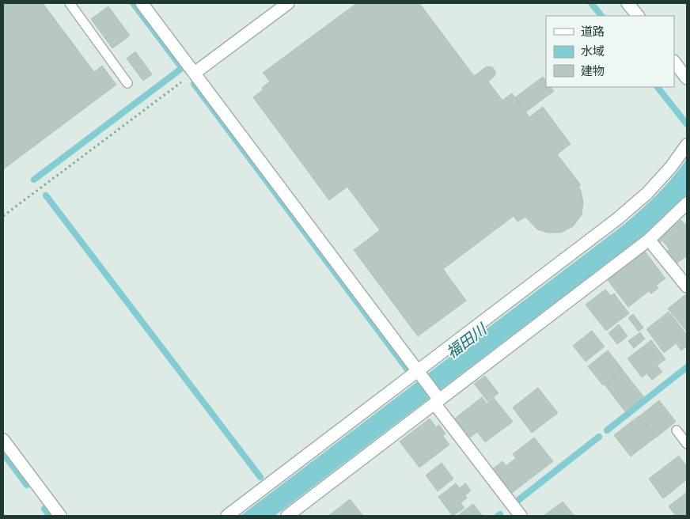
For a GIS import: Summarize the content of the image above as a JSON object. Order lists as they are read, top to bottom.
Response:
{
  "water": ["福田川"],
  "legend": ["道路", "水域", "建物"]
}
